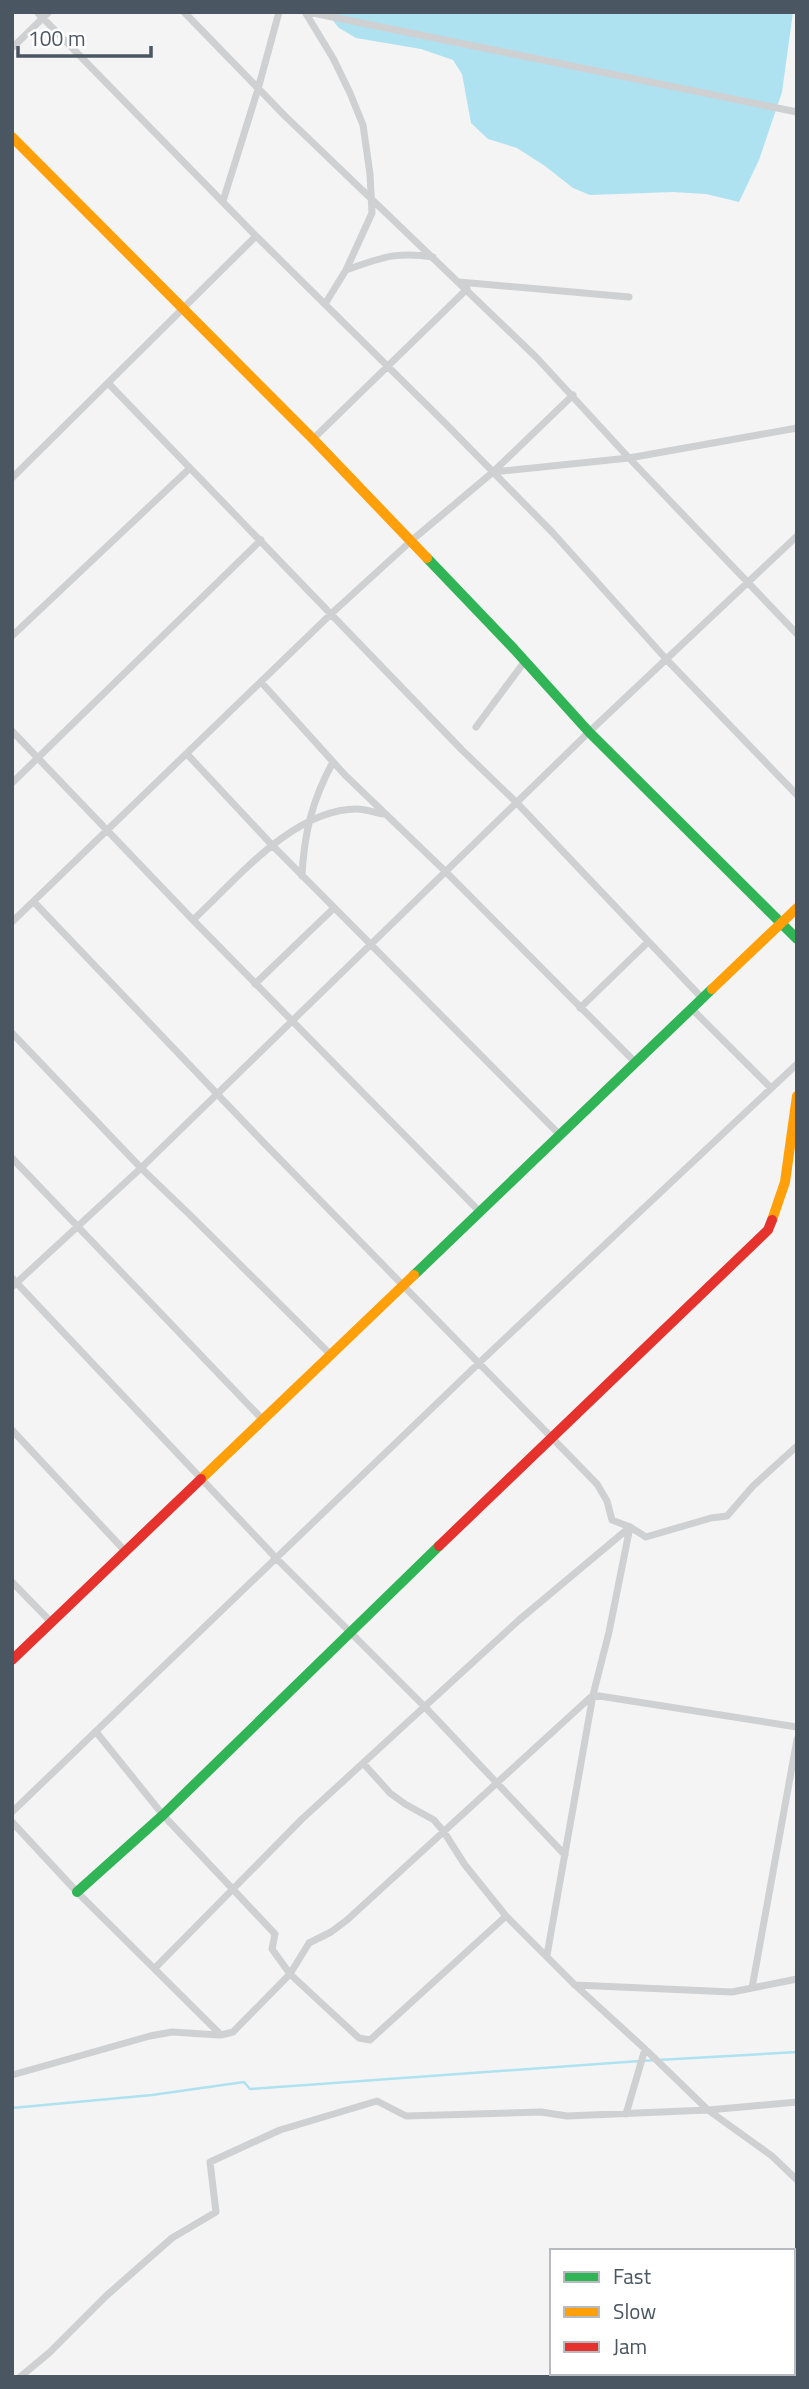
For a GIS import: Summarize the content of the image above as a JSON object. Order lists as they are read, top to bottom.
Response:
{
  "legend": ["Fast", "Slow", "Jam"],
  "scale_bar": "100 m"
}
